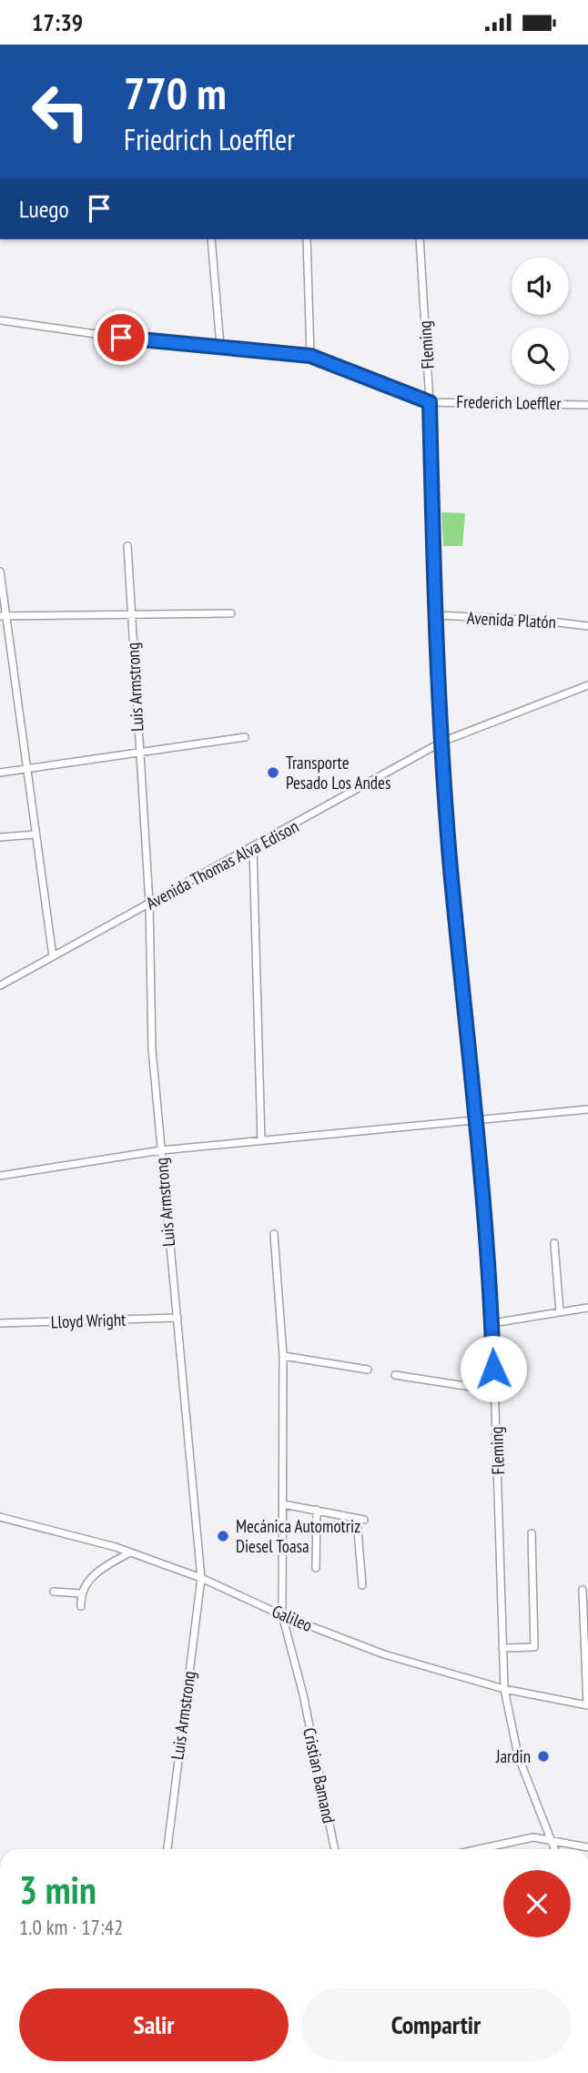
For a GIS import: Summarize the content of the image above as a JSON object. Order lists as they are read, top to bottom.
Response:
{
  "streets": {
    "street": [
      "Fleming",
      "Frederich Loeffler",
      "Avenida Platón",
      "Luis Armstrong",
      "Avenida Thomas Alva Edison",
      "Lloyd Wright",
      "Galileo",
      "Cristian Bamand"
    ]
  },
  "crossings": [
    ["Fleming", "Frederich Loeffler"],
    ["Fleming", "Avenida Platón"],
    ["Fleming", "Avenida Thomas Alva Edison"],
    ["Fleming", "Galileo"],
    ["Luis Armstrong", "Avenida Thomas Alva Edison"],
    ["Luis Armstrong", "Lloyd Wright"],
    ["Luis Armstrong", "Galileo"],
    ["Galileo", "Cristian Bamand"]
  ],
  "places": ["Transporte Pesado Los Andes", "Mecánica Automotriz Diesel Toasa", "Jardin"],
  "page": {
    "status": "17:39",
    "turn": ["770 m", "Friedrich Loeffler"],
    "then": "Luego",
    "heading": ["3 min", "1.0 km · 17:42"],
    "buttons": ["Salir", "Compartir"]
  }
}
